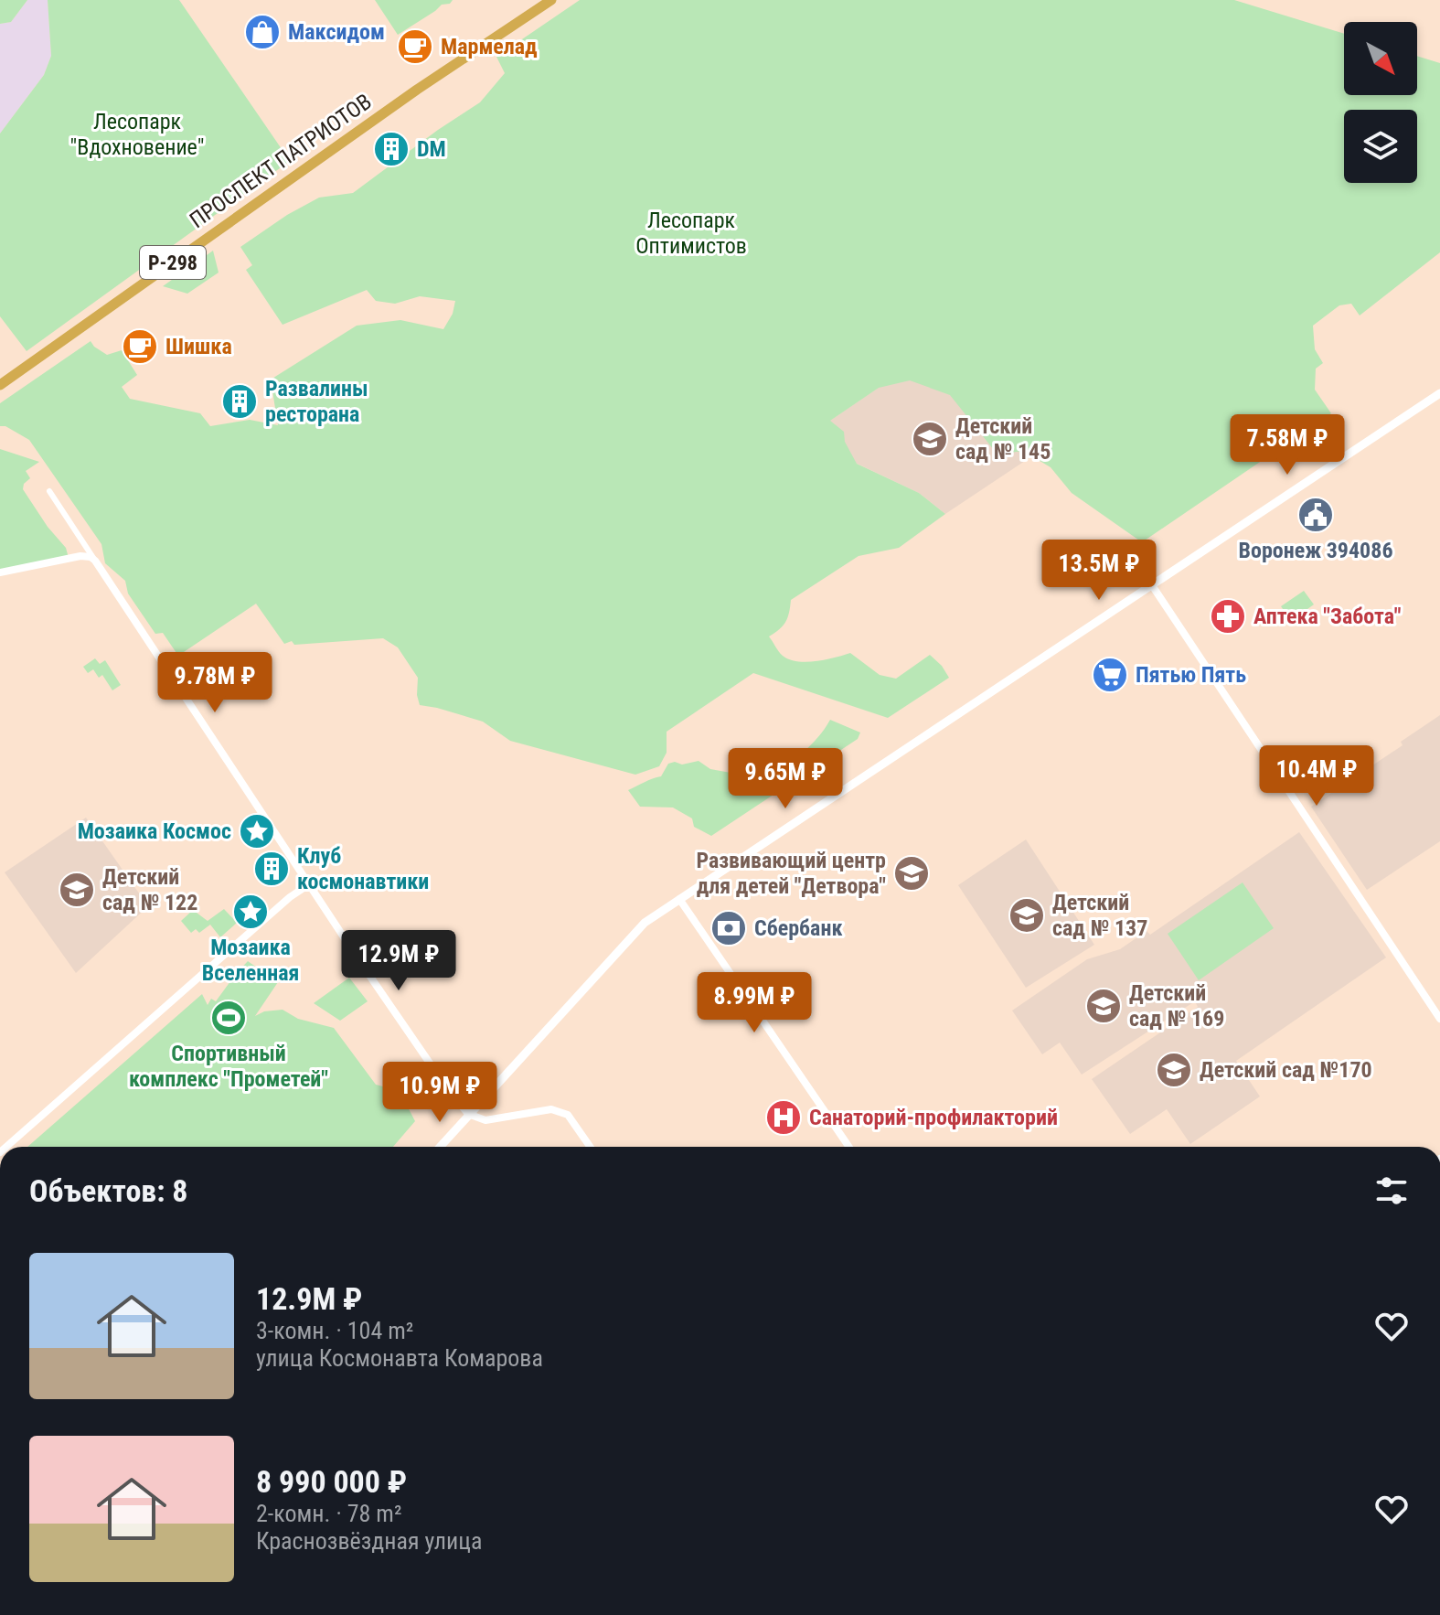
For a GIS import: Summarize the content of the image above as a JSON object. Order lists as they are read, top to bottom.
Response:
{
  "streets": {
    "highway": ["ПРОСПЕКТ ПАТРИОТОВ", "Р-298"]
  },
  "parks": ["Лесопарк \"Вдохновение\"", "Лесопарк Оптимистов"],
  "places": {
    "shop": ["Максидом"],
    "cafe": ["Мармелад", "Шишка"],
    "building": ["DM", "Развалины ресторана", "Клуб космонавтики"],
    "school or university": [
      "Детский сад № 145",
      "Развивающий центр для детей \"Детвора\"",
      "Детский сад № 122",
      "Детский сад № 137",
      "Детский сад № 169",
      "Детский сад №170"
    ],
    "public building": ["Воронеж 394086"],
    "pharmacy": ["Аптека \"Забота\""],
    "supermarket": ["Пятью Пять"],
    "place": ["Мозаика Космос", "Мозаика Вселенная"],
    "bank": ["Сбербанк"],
    "sports": ["Спортивный комплекс \"Прометей\""],
    "hospital": ["Cанаторий-профилакторий"]
  },
  "north": "bottom right",
  "page": {
    "price": [
      "7.58M ₽",
      "13.5M ₽",
      "9.78M ₽",
      "10.4M ₽",
      "9.65M ₽",
      "12.9M ₽",
      "8.99M ₽",
      "10.9M ₽"
    ],
    "heading": "Объектов: 8",
    "list": [
      {
        "name": "12.9M ₽",
        "note": "3-комн. · 104 m² · улица Космонавта Комарова"
      },
      {
        "name": "8 990 000 ₽",
        "note": "2-комн. · 78 m² · Краснозвёздная улица"
      }
    ]
  }
}
